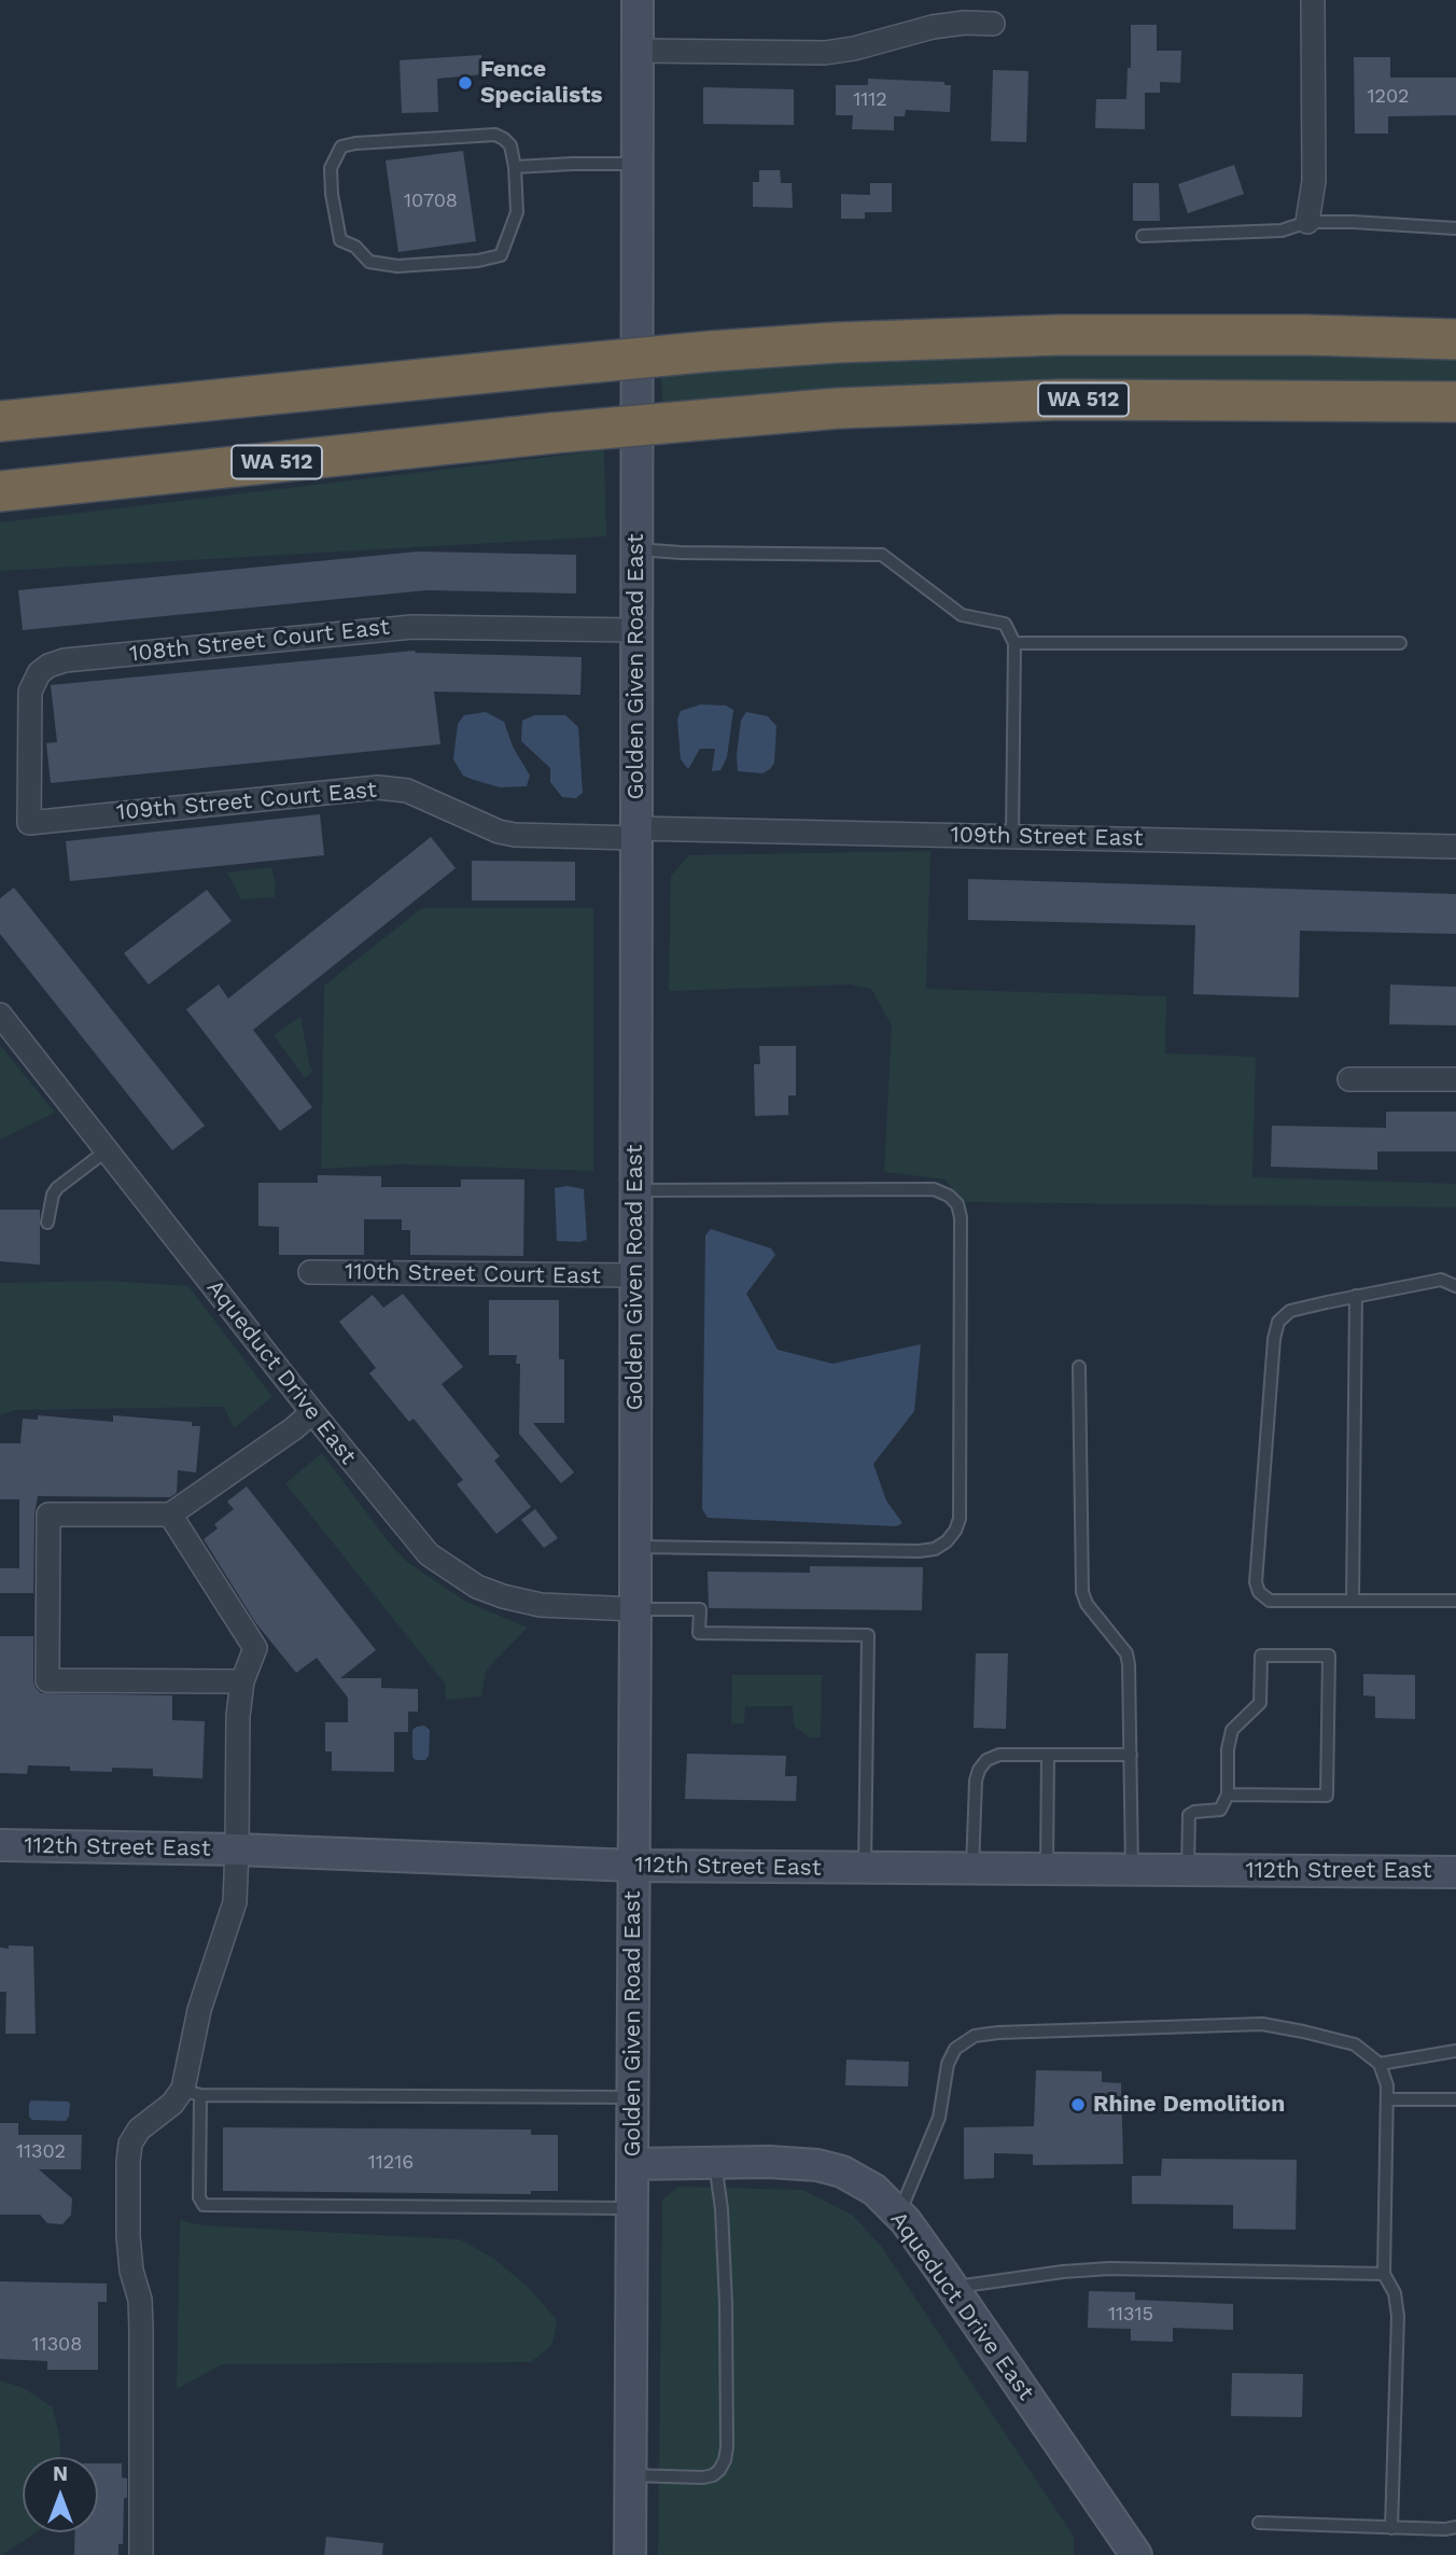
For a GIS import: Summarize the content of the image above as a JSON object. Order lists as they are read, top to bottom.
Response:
{
  "streets": {
    "highway": ["WA 512"],
    "street": [
      "108th Street Court East",
      "Golden Given Road East",
      "109th Street Court East",
      "109th Street East",
      "110th Street Court East",
      "Aqueduct Drive East",
      "112th Street East"
    ]
  },
  "crossings": [
    ["108th Street Court East", "Golden Given Road East"],
    ["108th Street Court East", "109th Street Court East"],
    ["Golden Given Road East", "109th Street Court East"],
    ["Golden Given Road East", "109th Street East"],
    ["Golden Given Road East", "110th Street Court East"],
    ["Golden Given Road East", "Aqueduct Drive East"],
    ["Golden Given Road East", "112th Street East"],
    ["109th Street Court East", "109th Street East"]
  ],
  "places": ["Fence Specialists", "Rhine Demolition"],
  "house_numbers": [
    "1202",
    "1112",
    "10708",
    "11302",
    "11216",
    "11315",
    "11308"
  ],
  "north": "top"
}
